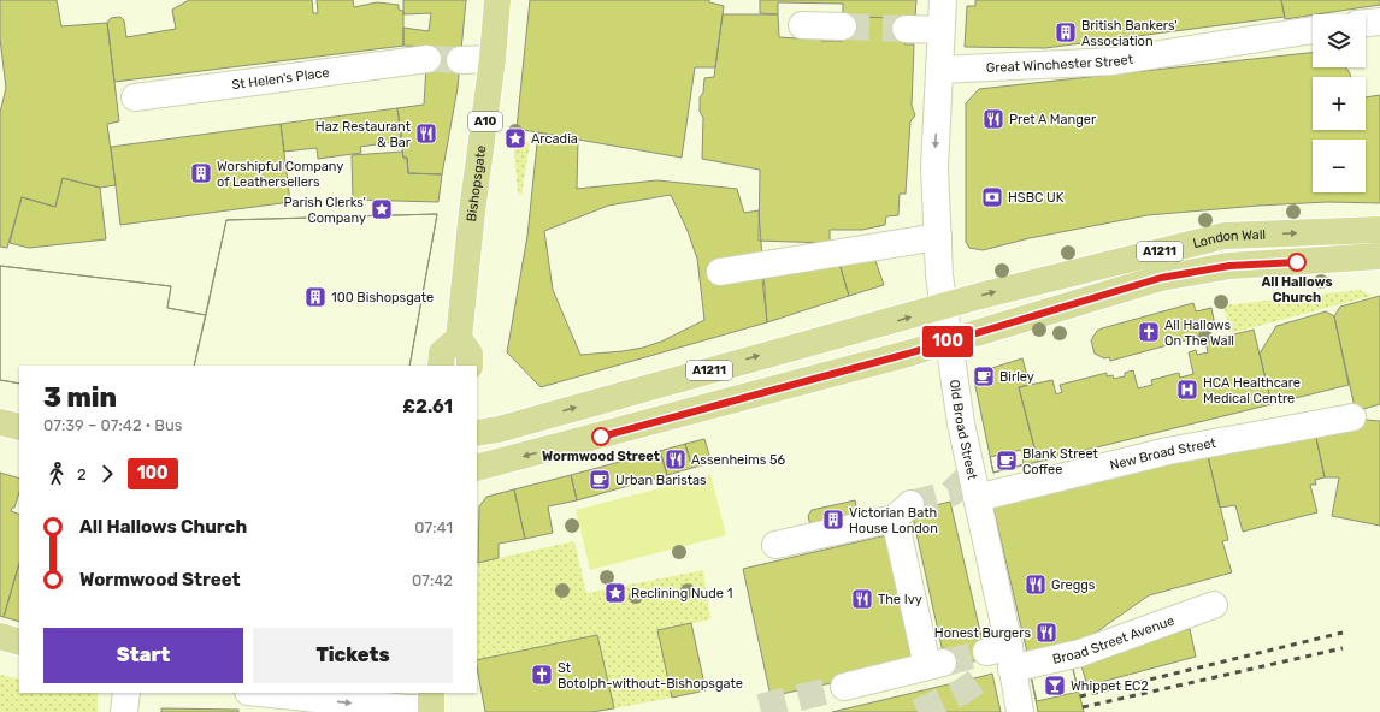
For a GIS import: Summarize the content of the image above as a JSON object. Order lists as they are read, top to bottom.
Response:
{
  "streets": {
    "main road": [
      "A10",
      "Bishopsgate",
      "London Wall",
      "A1211"
    ],
    "street": [
      "Great Winchester Street",
      "St Helen's Place",
      "Old Broad Street",
      "New Broad Street",
      "Broad Street Avenue"
    ]
  },
  "crossings": [
    ["Great Winchester Street", "Old Broad Street"],
    ["London Wall", "A1211"],
    ["London Wall", "Old Broad Street"],
    ["A1211", "Old Broad Street"],
    ["Old Broad Street", "New Broad Street"],
    ["Old Broad Street", "Broad Street Avenue"]
  ],
  "places": {
    "building": [
      "British Bankers' Association",
      "Worshipful Company of Leathersellers",
      "100 Bishopsgate",
      "Victorian Bath House London"
    ],
    "restaurant": [
      "Pret A Manger",
      "Haz Restaurant & Bar",
      "Assenheims 56",
      "Greggs",
      "The Ivy",
      "Honest Burgers"
    ],
    "place": ["Arcadia", "Parish Clerks' Company", "Reclining Nude 1"],
    "bank": ["HSBC UK"],
    "other": ["All Hallows Church", "Wormwood Street"],
    "church": ["All Hallows On The Wall", "St Botolph-without-Bishopsgate"],
    "cafe": ["Birley", "Blank Street Coffee", "Urban Baristas"],
    "hospital": ["HCA Healthcare Medical Centre"],
    "bar": ["Whippet EC2"]
  },
  "lines": ["bus line 100"],
  "page": {
    "on_map": "100",
    "map_buttons": ["+", "−"],
    "heading": ["3 min", "07:39 – 07:42 · Bus", "£2.61"],
    "legs": ["2", "100"],
    "list": [
      {
        "name": "All Hallows Church",
        "value": "07:41"
      },
      {
        "name": "Wormwood Street",
        "value": "07:42"
      }
    ],
    "buttons": ["Start", "Tickets"]
  }
}
